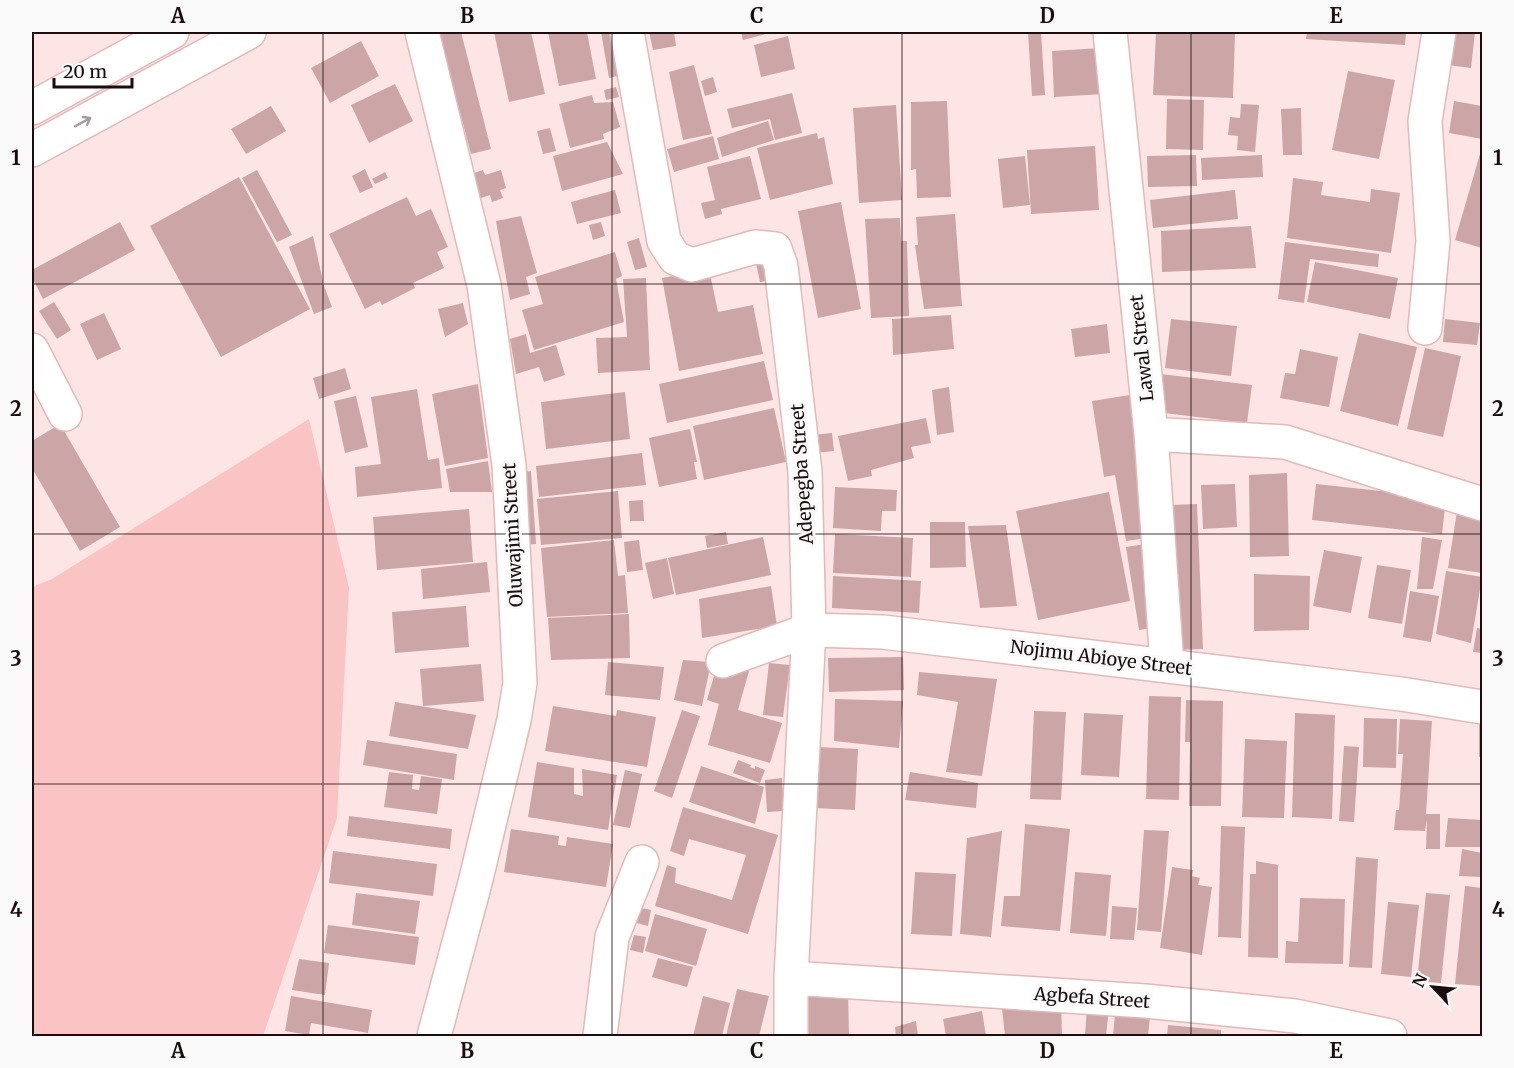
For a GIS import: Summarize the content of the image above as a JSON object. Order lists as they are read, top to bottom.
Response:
{
  "streets": {
    "main road": [
      "Lawal Street",
      "Adepegba Street",
      "Oluwajimi Street",
      "Nojimu Abioye Street",
      "Agbefa Street"
    ]
  },
  "crossings": [
    ["Lawal Street", "Nojimu Abioye Street"],
    ["Adepegba Street", "Nojimu Abioye Street"],
    ["Adepegba Street", "Agbefa Street"]
  ],
  "scale_bar": "20 m",
  "north": "top left",
  "grid": {
    "columns": [
      "A",
      "B",
      "C",
      "D",
      "E"
    ],
    "rows": [
      "1",
      "2",
      "3",
      "4"
    ]
  }
}
